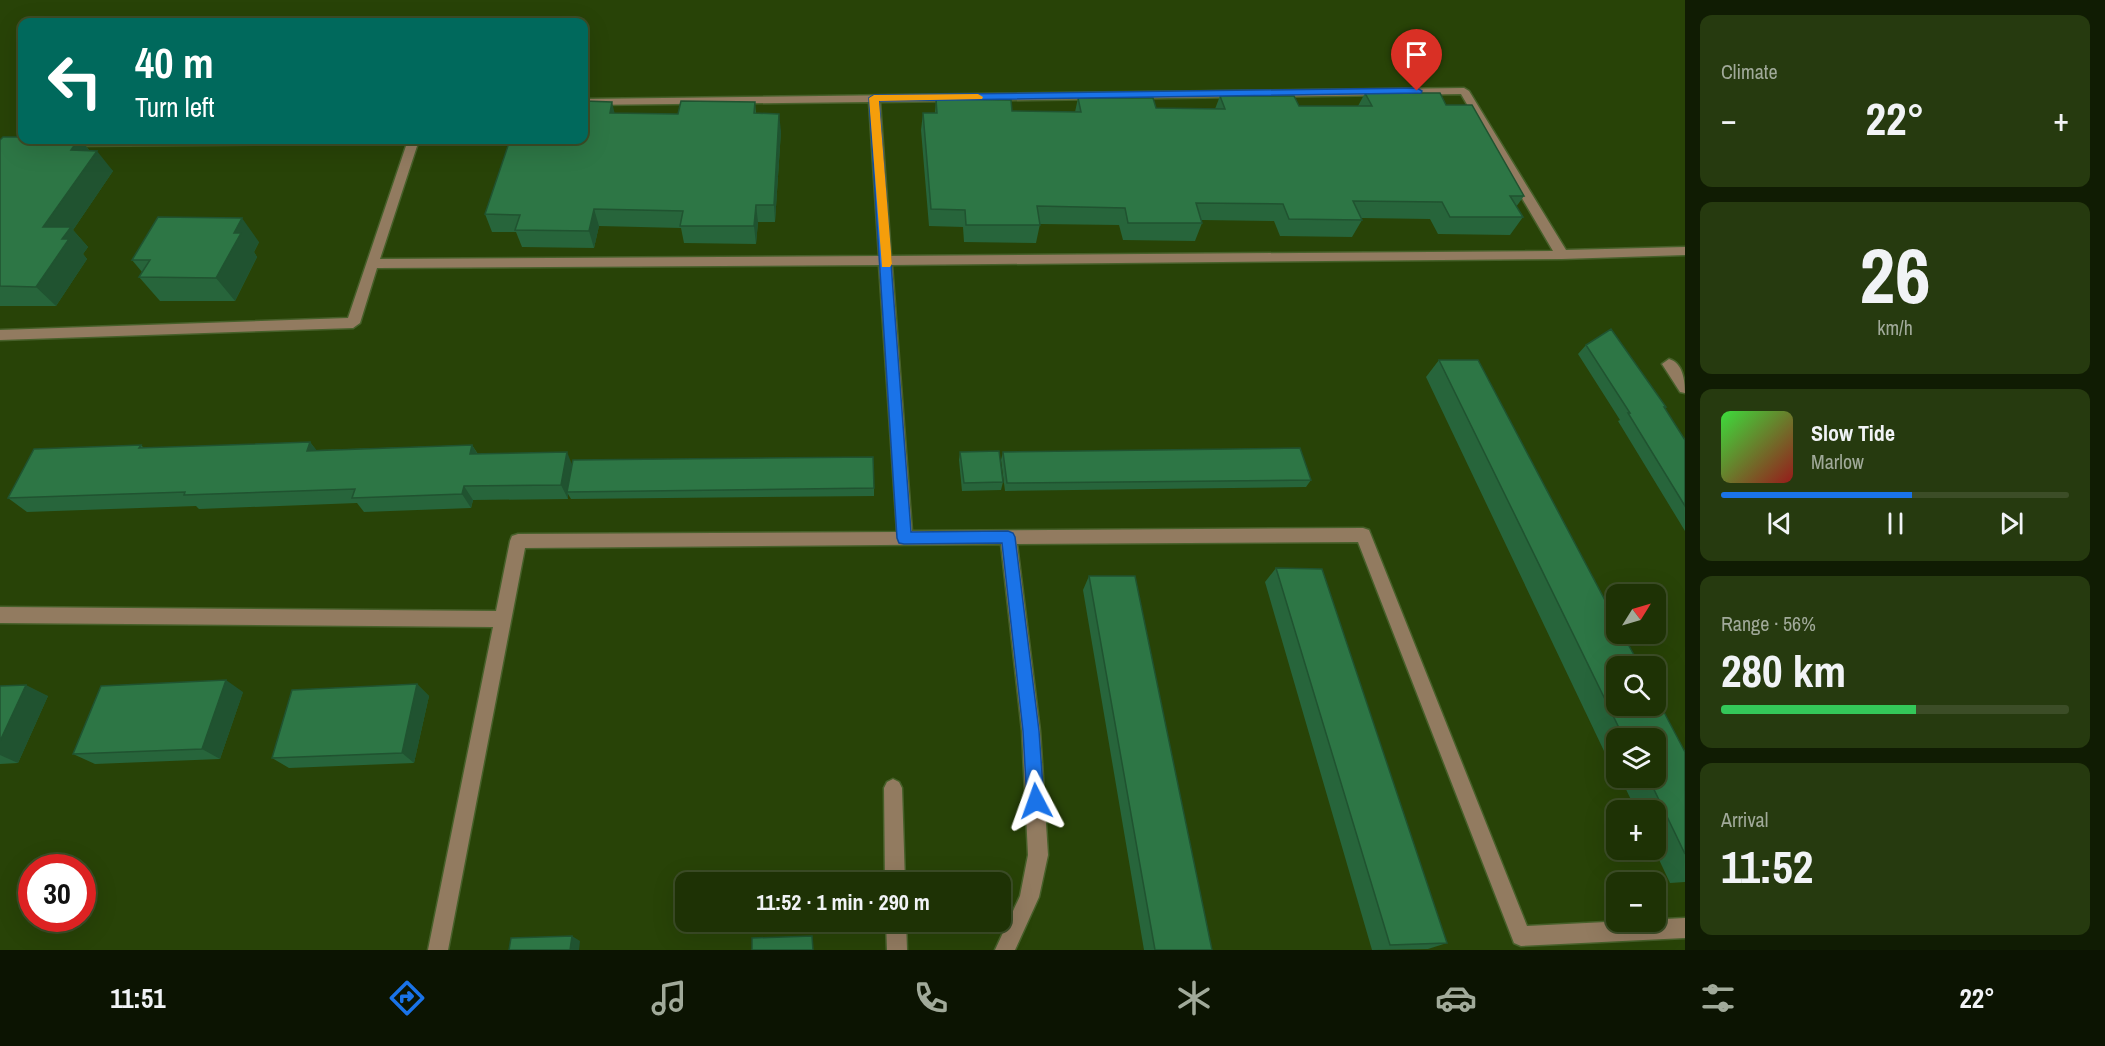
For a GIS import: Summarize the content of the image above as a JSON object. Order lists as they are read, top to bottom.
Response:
{
  "north": "top right",
  "page": {
    "tile": [
      "Climate",
      ["26", "km/h"],
      ["Range · 56%", "280 km"],
      ["Arrival", "11:52"]
    ],
    "turn": ["40 m", "Turn left"],
    "heat": ["−", "22°", "+"],
    "song": ["Slow Tide", "Marlow"],
    "map_buttons": ["+", "−"],
    "limit": "30",
    "trip": "11:52 · 1 min · 290 m",
    "tabs": ["11:51", "22°"]
  }
}
